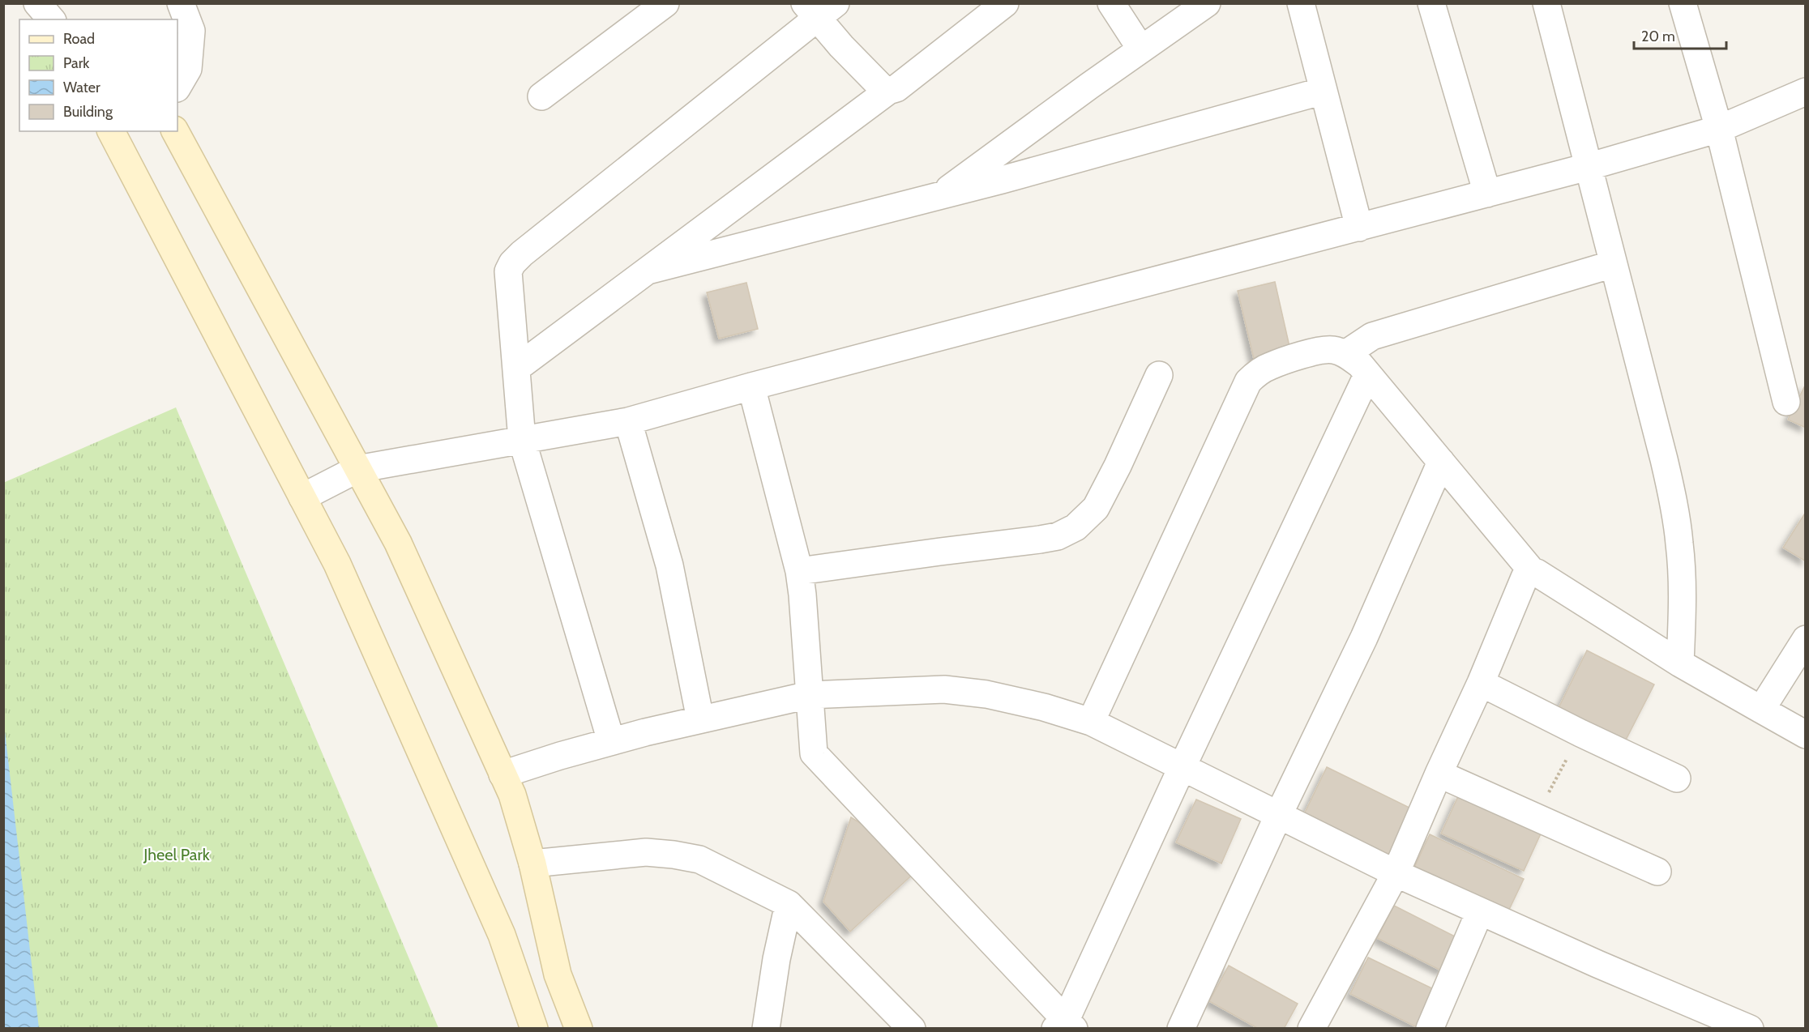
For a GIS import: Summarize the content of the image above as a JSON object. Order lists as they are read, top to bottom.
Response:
{
  "parks": ["Jheel Park"],
  "legend": [
    "Road",
    "Park",
    "Water",
    "Building"
  ],
  "scale_bar": "20 m"
}
